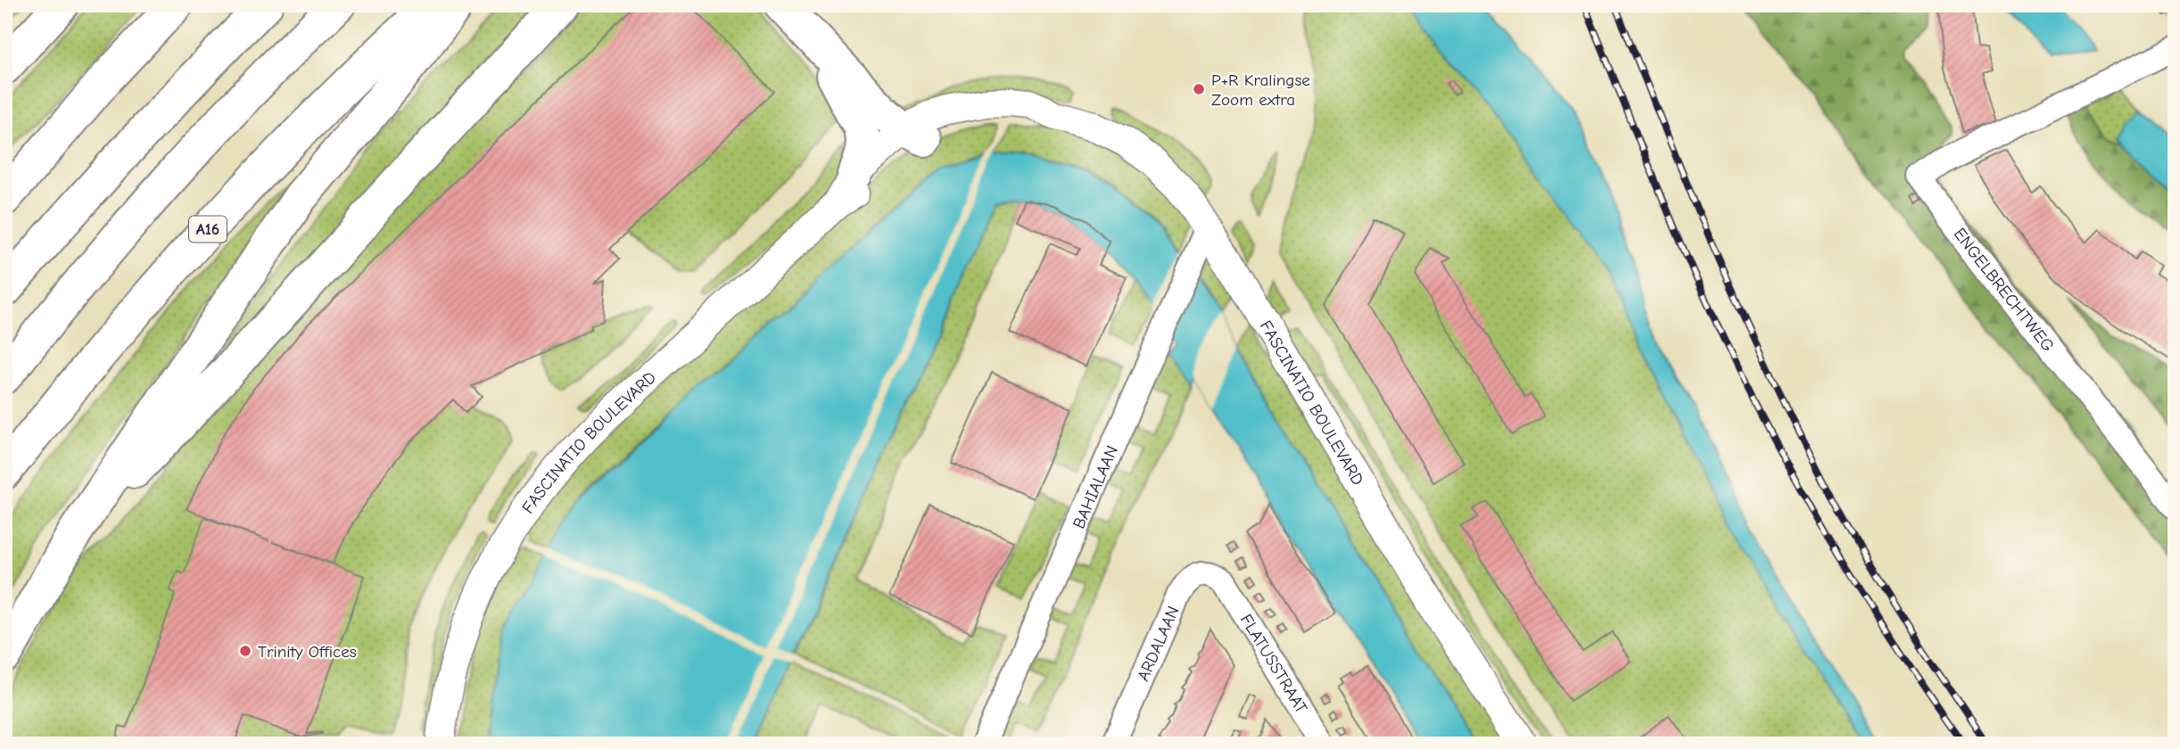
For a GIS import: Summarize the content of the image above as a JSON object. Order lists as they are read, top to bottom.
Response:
{
  "streets": {
    "highway": ["A16"],
    "street": [
      "ENGELBRECHTWEG",
      "FASCINATIO BOULEVARD",
      "BAHIALAAN",
      "ARDALAAN",
      "FLATUSSTRAAT"
    ]
  },
  "crossings": [
    ["FASCINATIO BOULEVARD", "BAHIALAAN"],
    ["ARDALAAN", "FLATUSSTRAAT"]
  ],
  "places": ["P+R Kralingse Zoom extra", "Trinity Offices"]
}
